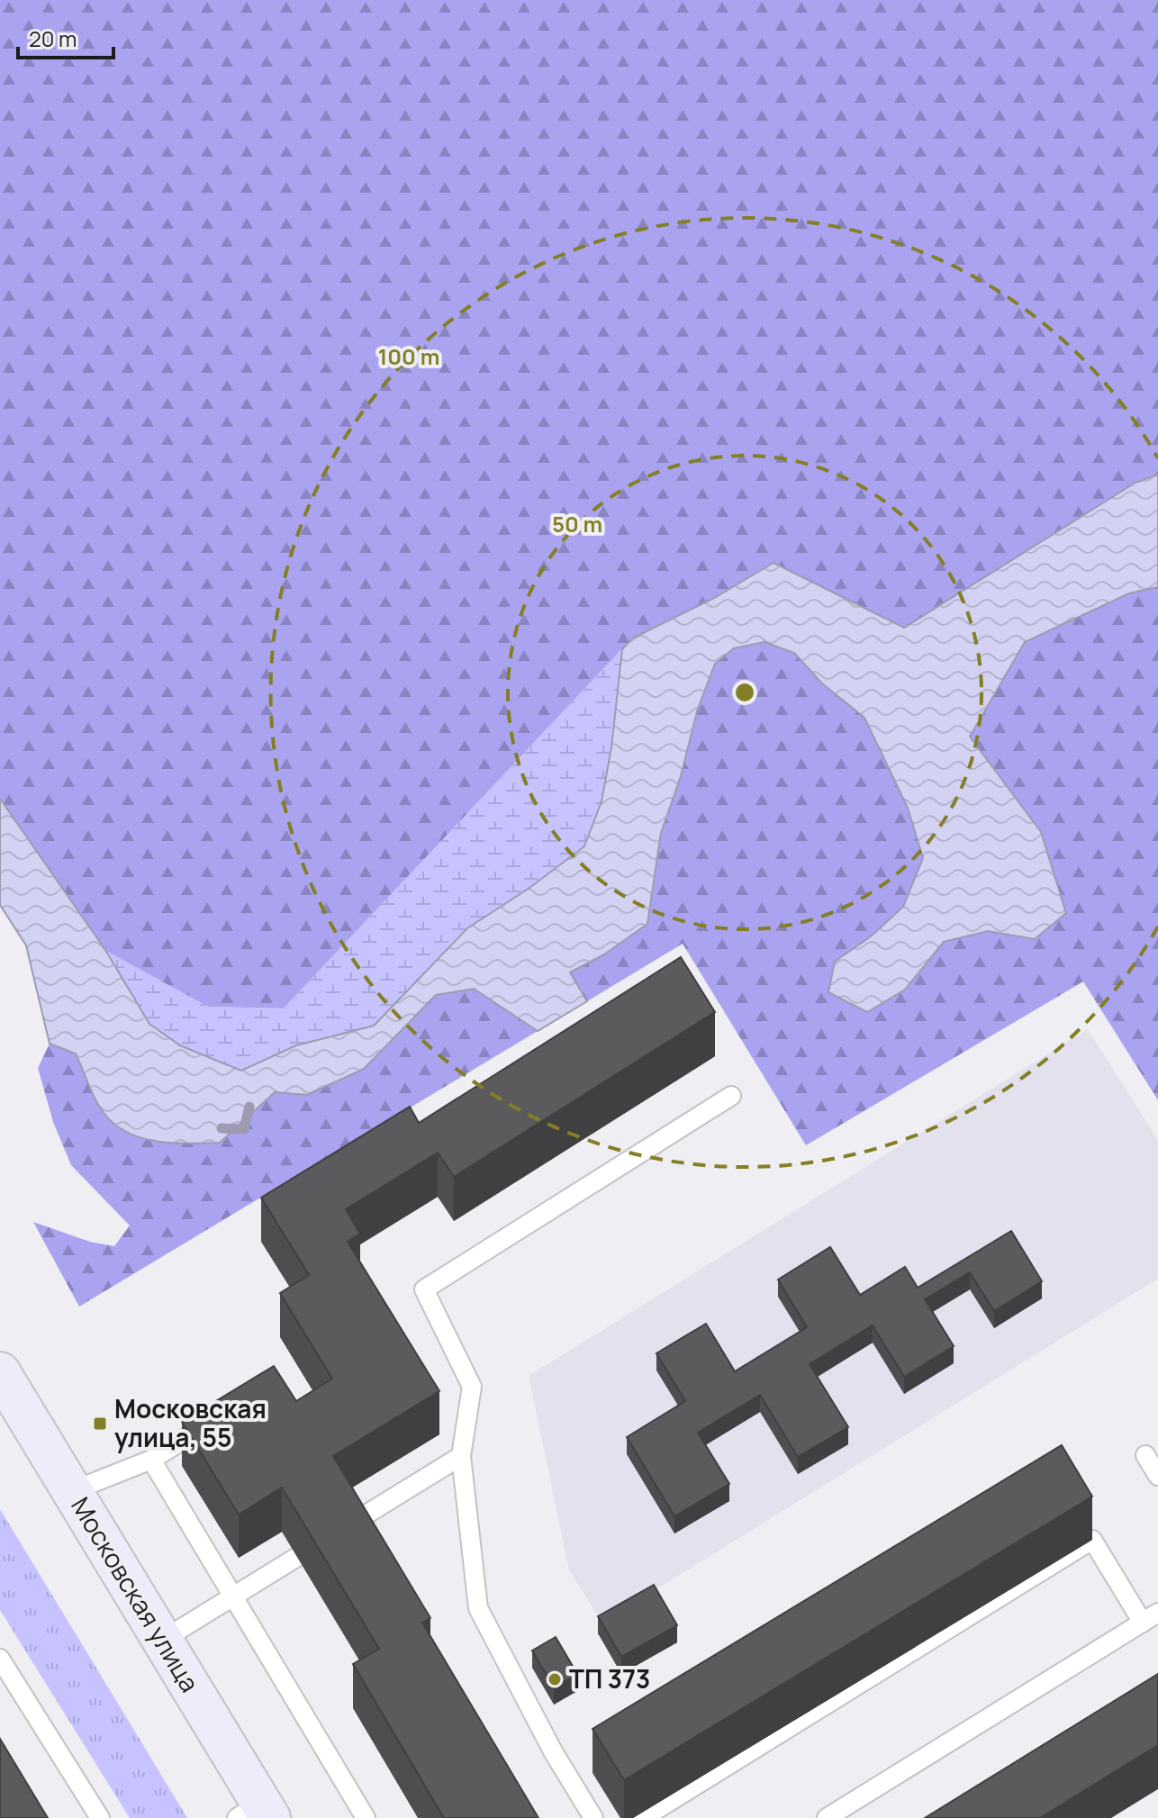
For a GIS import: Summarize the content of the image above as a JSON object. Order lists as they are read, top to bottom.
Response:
{
  "streets": {
    "main road": ["Московская улица"]
  },
  "places": {
    "transit": ["Московская улица, 55"],
    "other": ["ТП 373"]
  },
  "scale_bar": "20 m",
  "rings": ["100 m", "50 m"]
}
